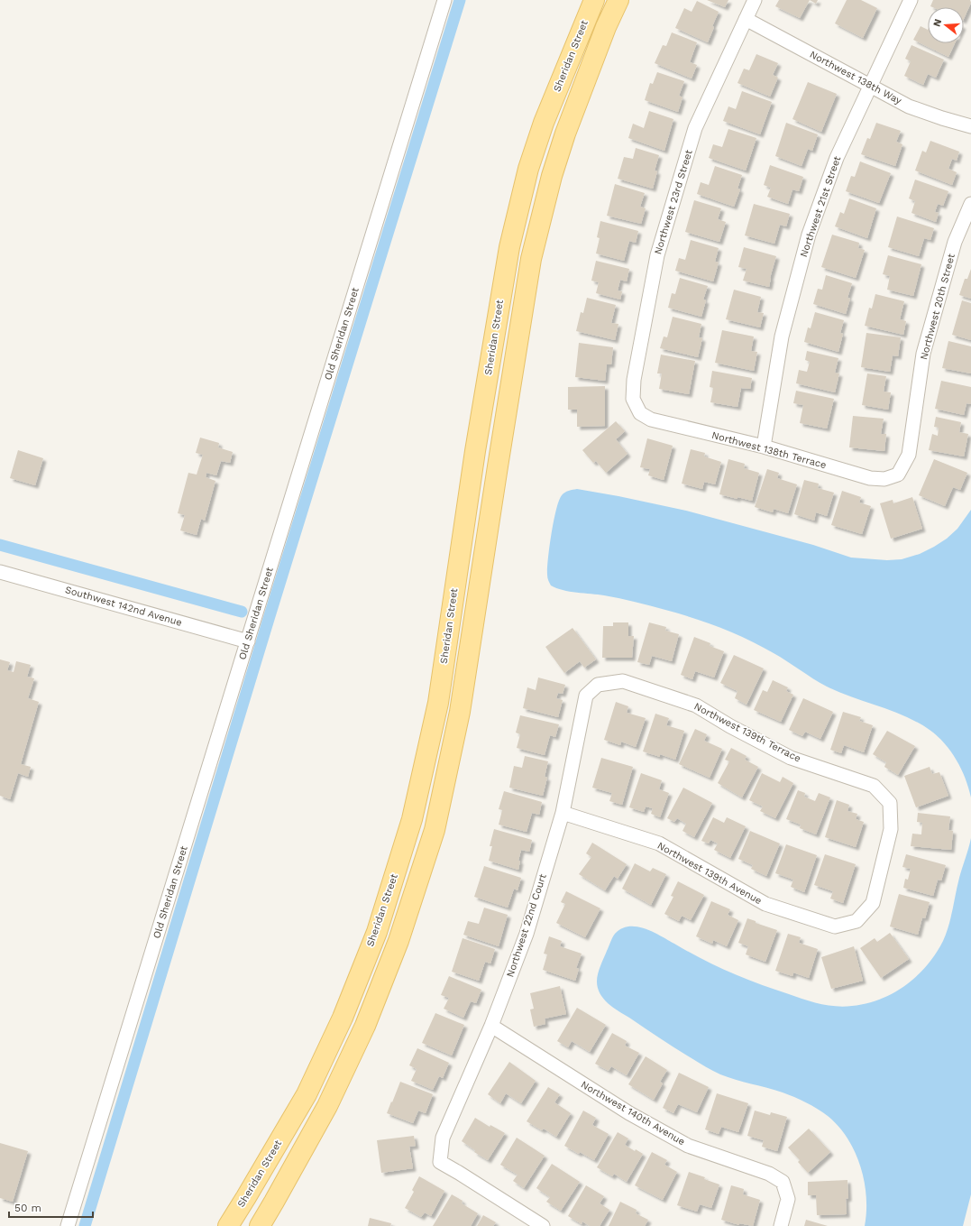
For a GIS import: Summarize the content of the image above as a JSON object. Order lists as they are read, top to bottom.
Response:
{
  "streets": {
    "main road": ["Sheridan Street"],
    "street": [
      "Northwest 138th Way",
      "Northwest 23rd Street",
      "Northwest 21st Street",
      "Northwest 20th Street",
      "Old Sheridan Street",
      "Northwest 138th Terrace",
      "Southwest 142nd Avenue",
      "Northwest 139th Terrace",
      "Northwest 139th Avenue",
      "Northwest 22nd Court",
      "Northwest 140th Avenue"
    ]
  },
  "crossings": [
    ["Northwest 138th Way", "Northwest 23rd Street"],
    ["Northwest 138th Way", "Northwest 21st Street"],
    ["Northwest 23rd Street", "Northwest 138th Terrace"],
    ["Northwest 21st Street", "Northwest 138th Terrace"],
    ["Northwest 20th Street", "Northwest 138th Terrace"],
    ["Old Sheridan Street", "Southwest 142nd Avenue"],
    ["Northwest 139th Terrace", "Northwest 139th Avenue"],
    ["Northwest 139th Terrace", "Northwest 22nd Court"],
    ["Northwest 139th Avenue", "Northwest 22nd Court"],
    ["Northwest 22nd Court", "Northwest 140th Avenue"]
  ],
  "scale_bar": "50 m",
  "north": "left"
}
